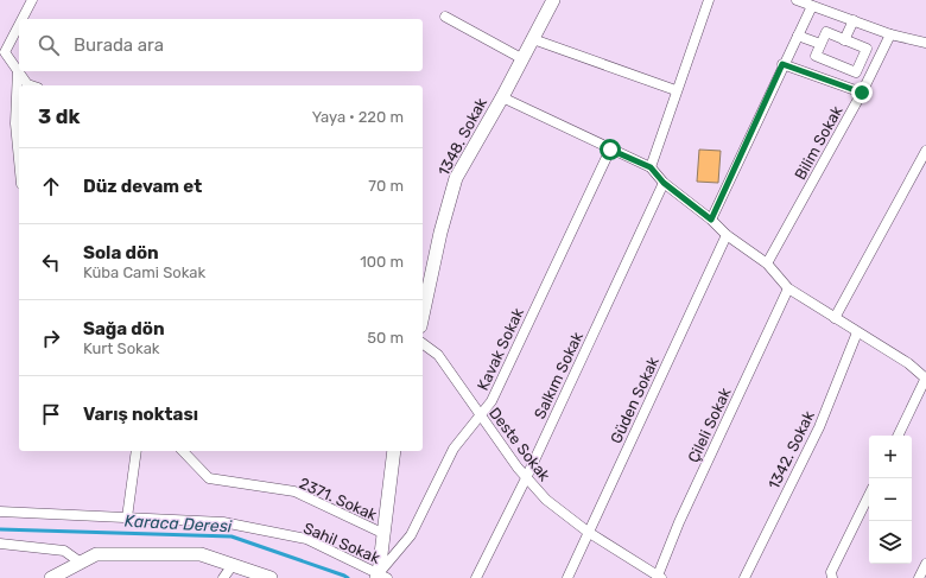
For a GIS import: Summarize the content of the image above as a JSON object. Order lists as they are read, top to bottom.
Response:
{
  "streets": {
    "street": [
      "1348. Sokak",
      "Bilim Sokak",
      "Kavak Sokak",
      "Salkım Sokak",
      "Güden Sokak",
      "Çileli Sokak",
      "Deste Sokak",
      "1342. Sokak",
      "2371. Sokak",
      "Sahil Sokak"
    ]
  },
  "crossings": [
    ["Kavak Sokak", "Deste Sokak"],
    ["Kavak Sokak", "Sahil Sokak"],
    ["Salkım Sokak", "Deste Sokak"],
    ["Güden Sokak", "Deste Sokak"],
    ["Çileli Sokak", "Deste Sokak"]
  ],
  "water": ["Karaca Deresi"],
  "page": {
    "search": "Burada ara",
    "heading": ["3 dk", "Yaya · 220 m"],
    "list": [
      ["Düz devam et", "70 m"],
      ["Sola dön", "Küba Cami Sokak", "100 m"],
      ["Sağa dön", "Kurt Sokak", "50 m"],
      "Varış noktası"
    ],
    "map_buttons": ["+", "−"]
  }
}
